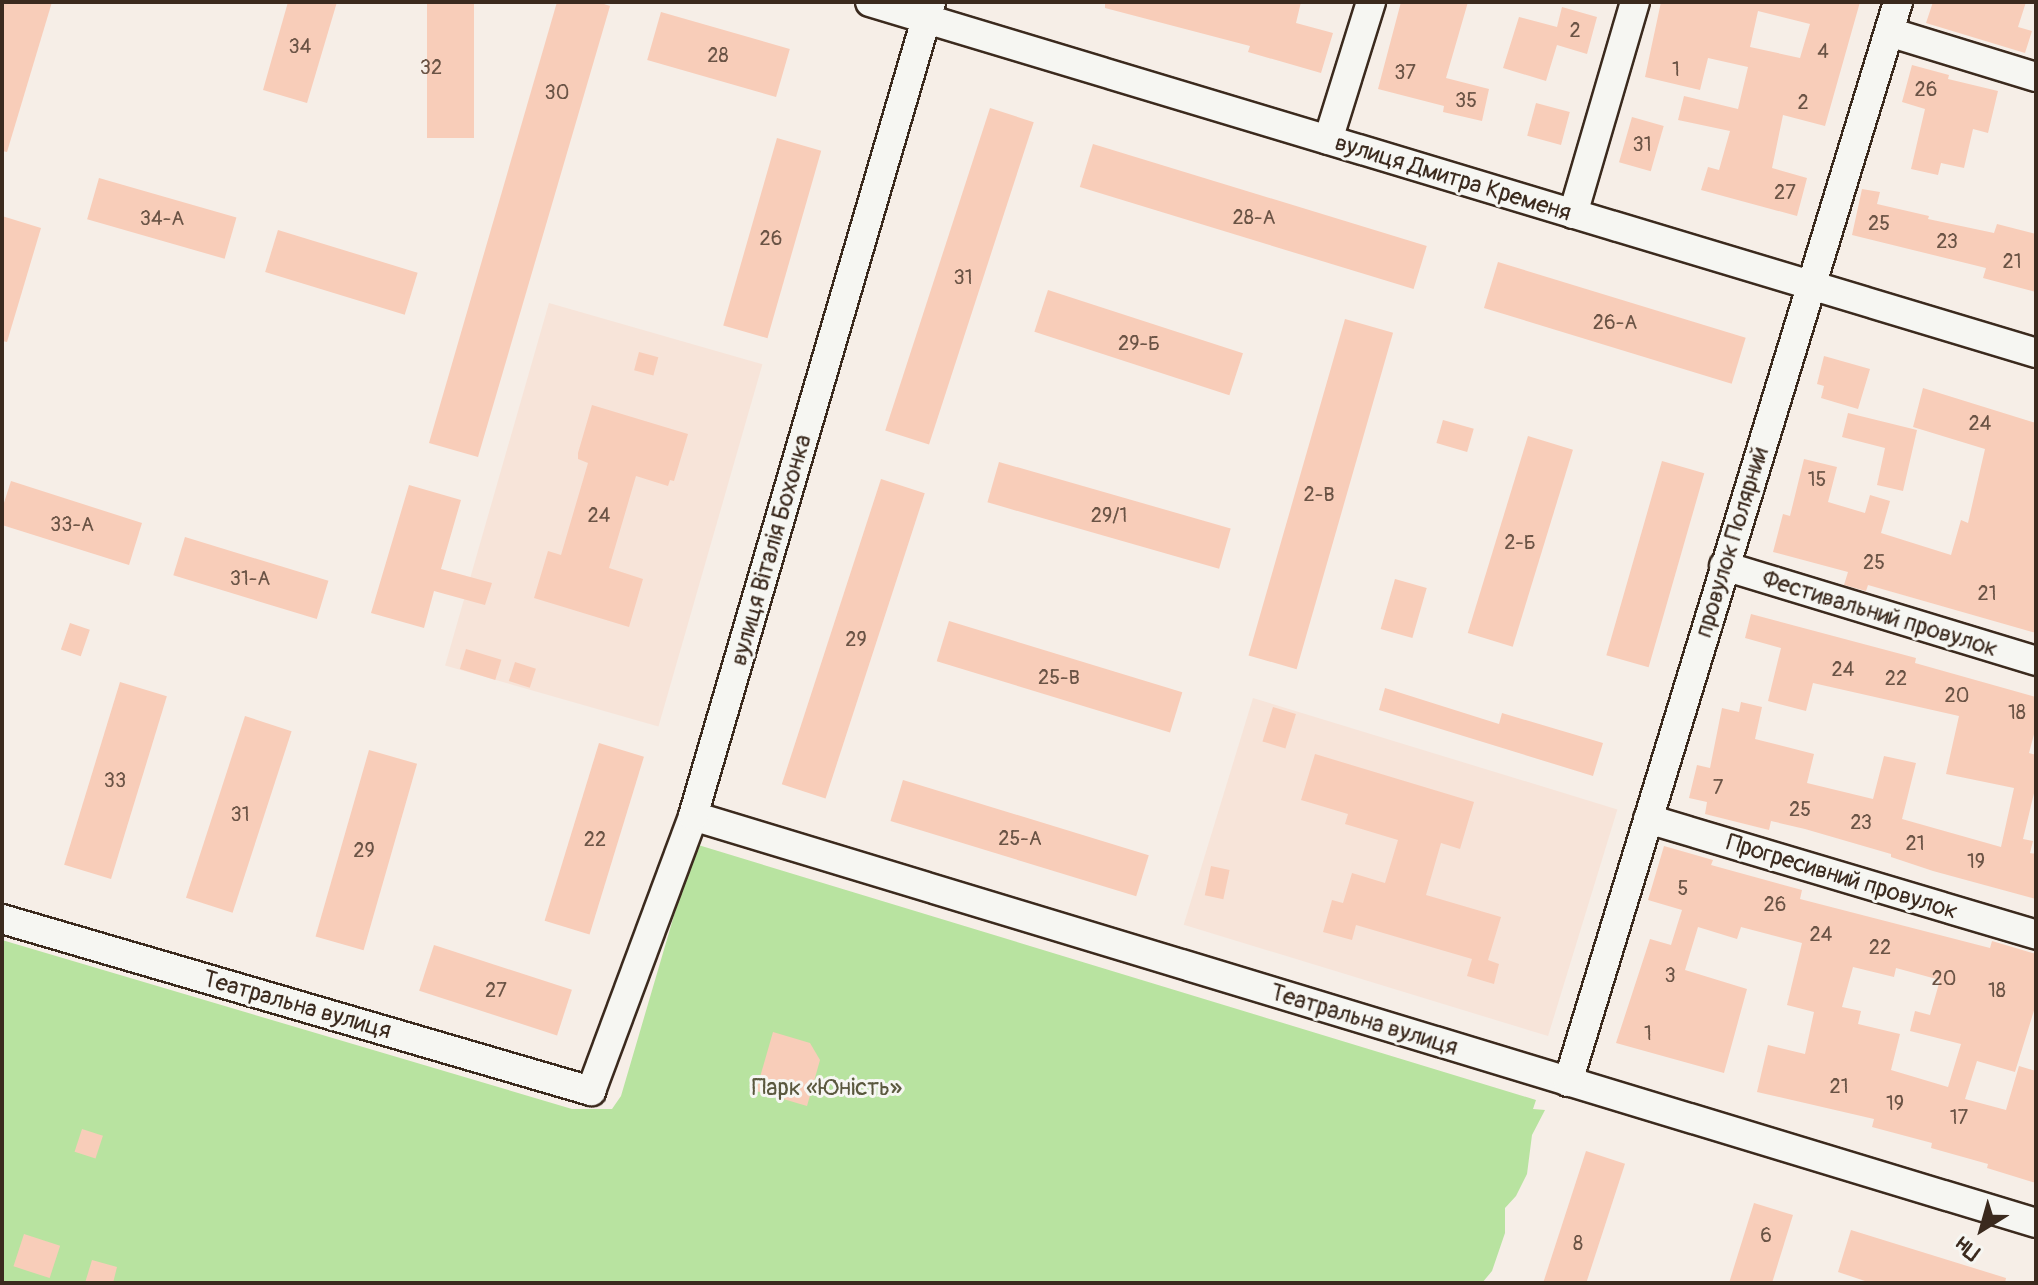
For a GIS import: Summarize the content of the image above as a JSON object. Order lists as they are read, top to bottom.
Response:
{
  "streets": {
    "street": [
      "вулиця Дмитра Кременя",
      "провулок Полярний",
      "вулиця Віталія Бохонка",
      "Фестивальний провулок",
      "Прогресивний провулок",
      "Театральна вулиця"
    ]
  },
  "crossings": [
    ["вулиця Дмитра Кременя", "провулок Полярний"],
    ["вулиця Дмитра Кременя", "вулиця Віталія Бохонка"],
    ["провулок Полярний", "Фестивальний провулок"],
    ["провулок Полярний", "Прогресивний провулок"],
    ["провулок Полярний", "Театральна вулиця"],
    ["вулиця Віталія Бохонка", "Театральна вулиця"]
  ],
  "parks": ["Парк «Юність»"],
  "house_numbers": [
    "2",
    "34",
    "4",
    "28",
    "32",
    "1",
    "37",
    "26",
    "30",
    "35",
    "2",
    "31",
    "27",
    "28-А",
    "34-А",
    "25",
    "26",
    "23",
    "21",
    "31",
    "26-А",
    "29-Б",
    "24",
    "15",
    "2-В",
    "24",
    "29/1",
    "33-А",
    "2-Б",
    "25",
    "31-А",
    "21",
    "29",
    "24",
    "25-В",
    "22",
    "20",
    "18",
    "33",
    "7",
    "25",
    "31",
    "23",
    "25-А",
    "22",
    "21",
    "29",
    "19",
    "5",
    "26",
    "24",
    "22",
    "3",
    "20",
    "27",
    "18",
    "1",
    "21",
    "19",
    "17",
    "6",
    "8"
  ],
  "north": "bottom left"
}
